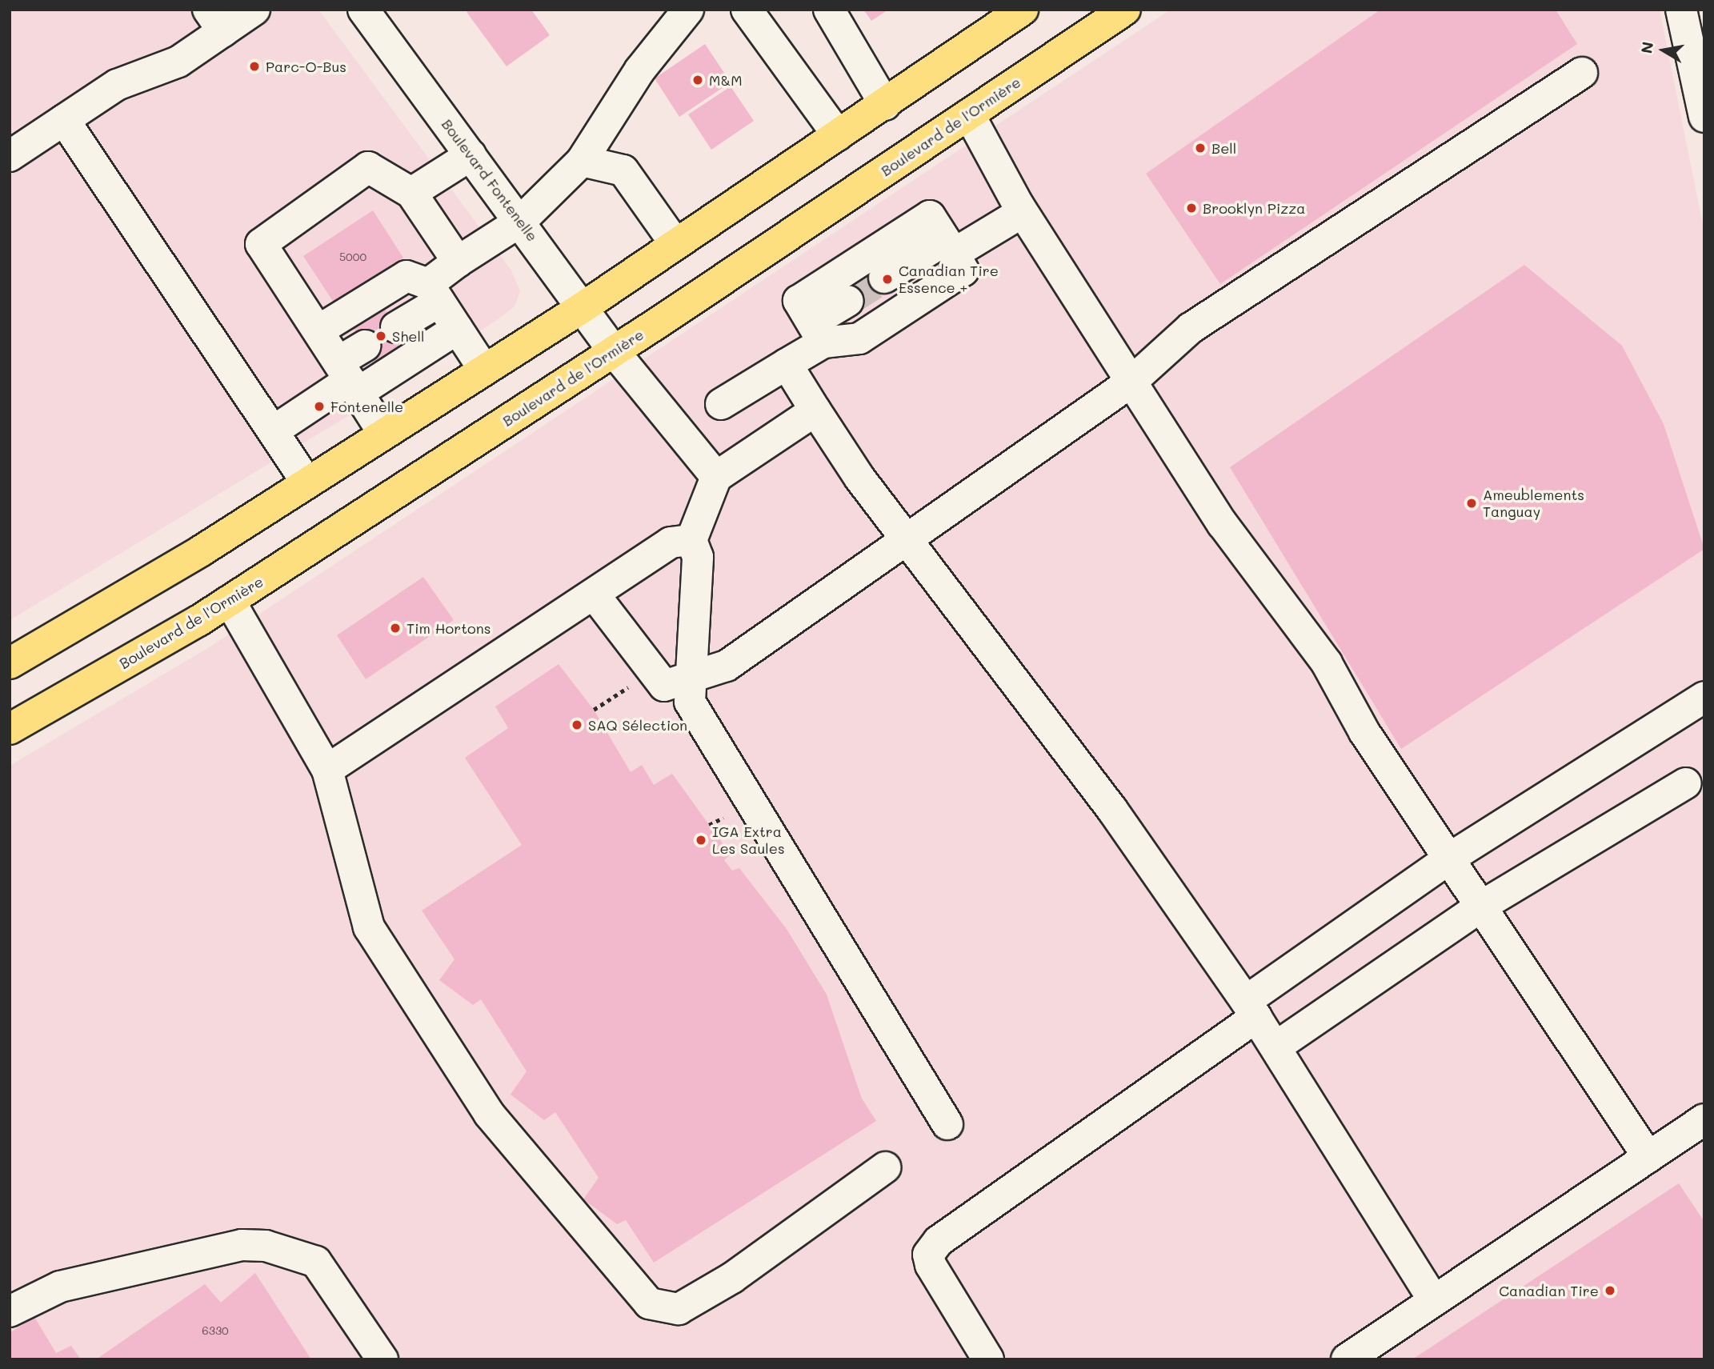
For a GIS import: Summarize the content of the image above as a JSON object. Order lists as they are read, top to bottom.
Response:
{
  "streets": {
    "main road": ["Boulevard de l'Ormière"],
    "street": ["Boulevard Fontenelle"]
  },
  "crossings": [
    ["Boulevard de l'Ormière", "Boulevard Fontenelle"]
  ],
  "places": [
    "Parc-O-Bus",
    "M&M",
    "Bell",
    "Brooklyn Pizza",
    "Canadian Tire Essence +",
    "Shell",
    "Fontenelle",
    "Ameublements Tanguay",
    "Tim Hortons",
    "SAQ Sélection",
    "IGA Extra Les Saules",
    "Canadian Tire"
  ],
  "house_numbers": ["5000", "6330"],
  "north": "left"
}
